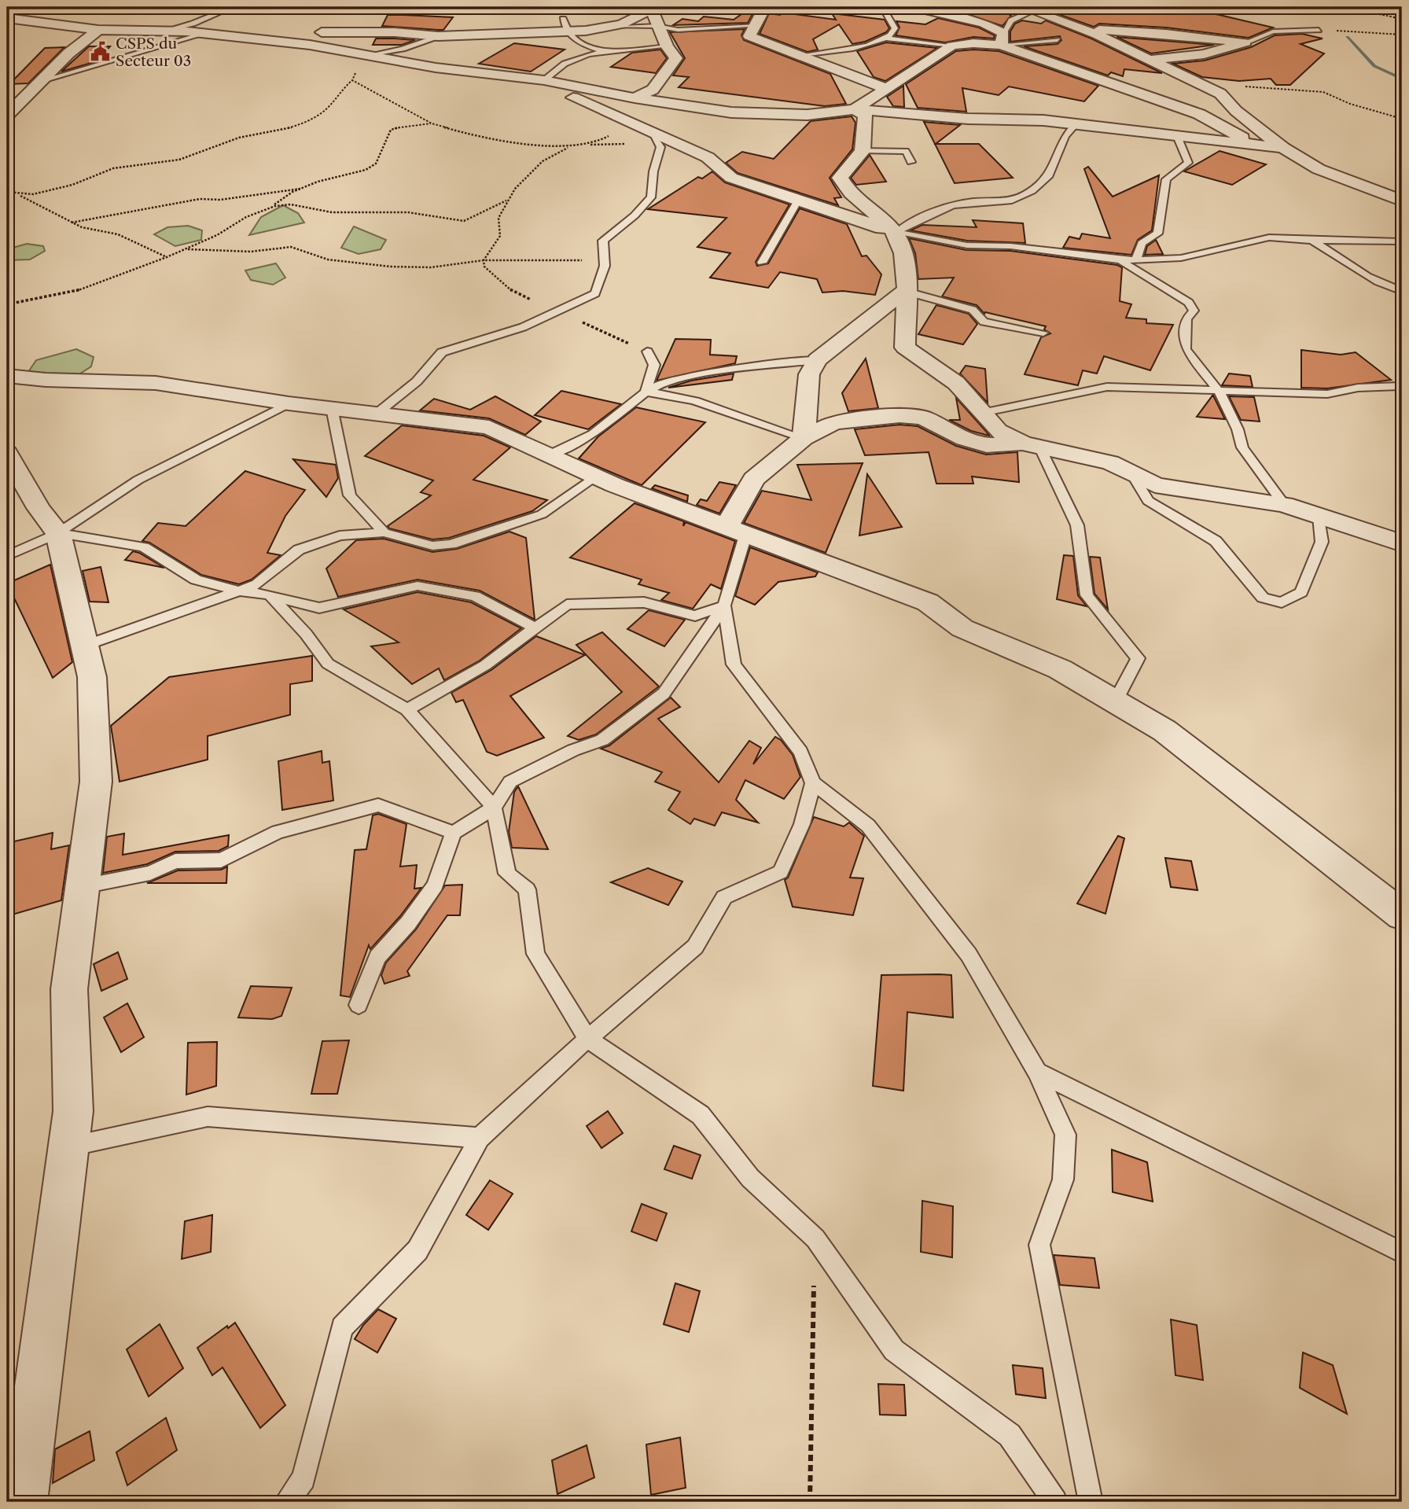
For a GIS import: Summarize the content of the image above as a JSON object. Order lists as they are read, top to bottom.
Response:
{
  "places": {
    "public building": ["CSPS du Secteur 03"]
  }
}
